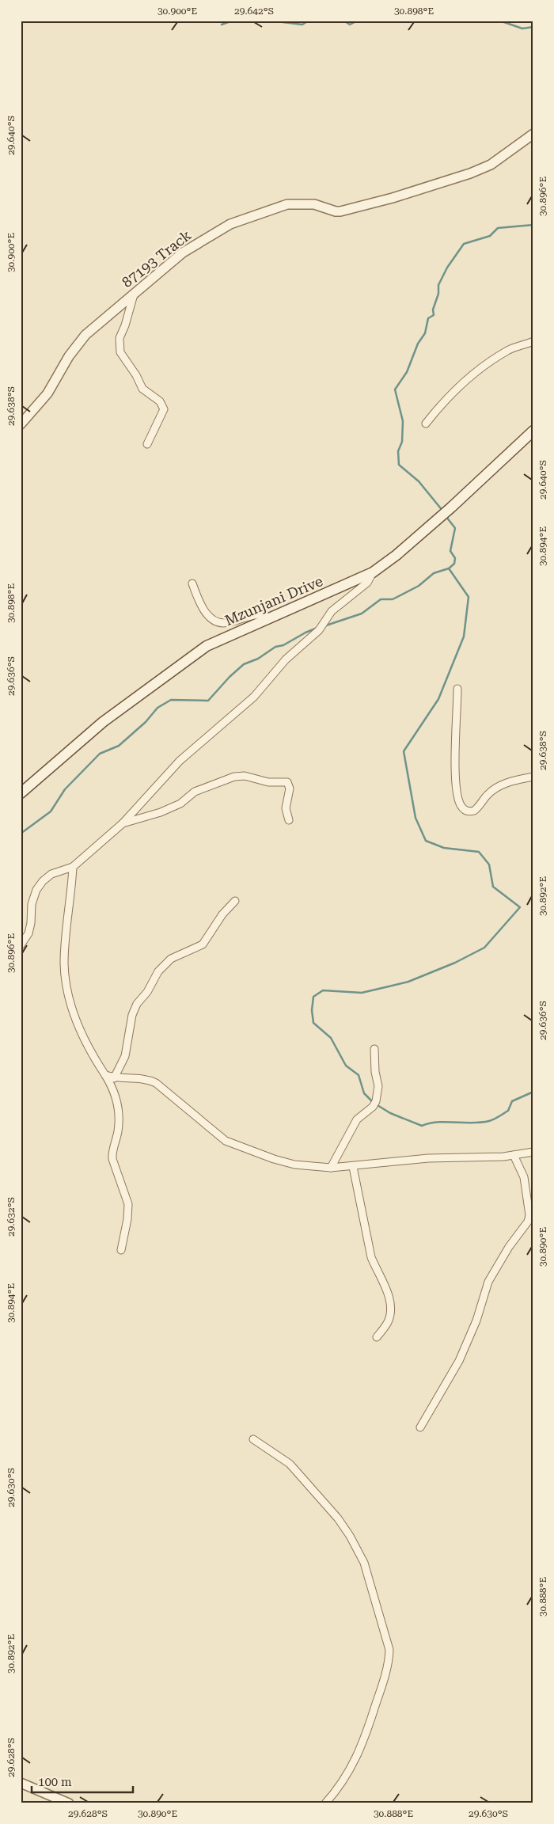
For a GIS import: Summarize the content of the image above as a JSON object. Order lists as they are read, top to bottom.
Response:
{
  "streets": {
    "main road": ["Mzunjani Drive"],
    "street": ["87193 Track"]
  },
  "scale_bar": "100 m",
  "coordinates": [
    "30.900°E",
    "29.642°S",
    "30.898°E",
    "29.640°S",
    "30.896°E",
    "29.638°S",
    "30.894°E",
    "29.636°S",
    "30.892°E",
    "29.632°S",
    "30.890°E",
    "29.630°S",
    "30.888°E",
    "29.628°S"
  ]
}
